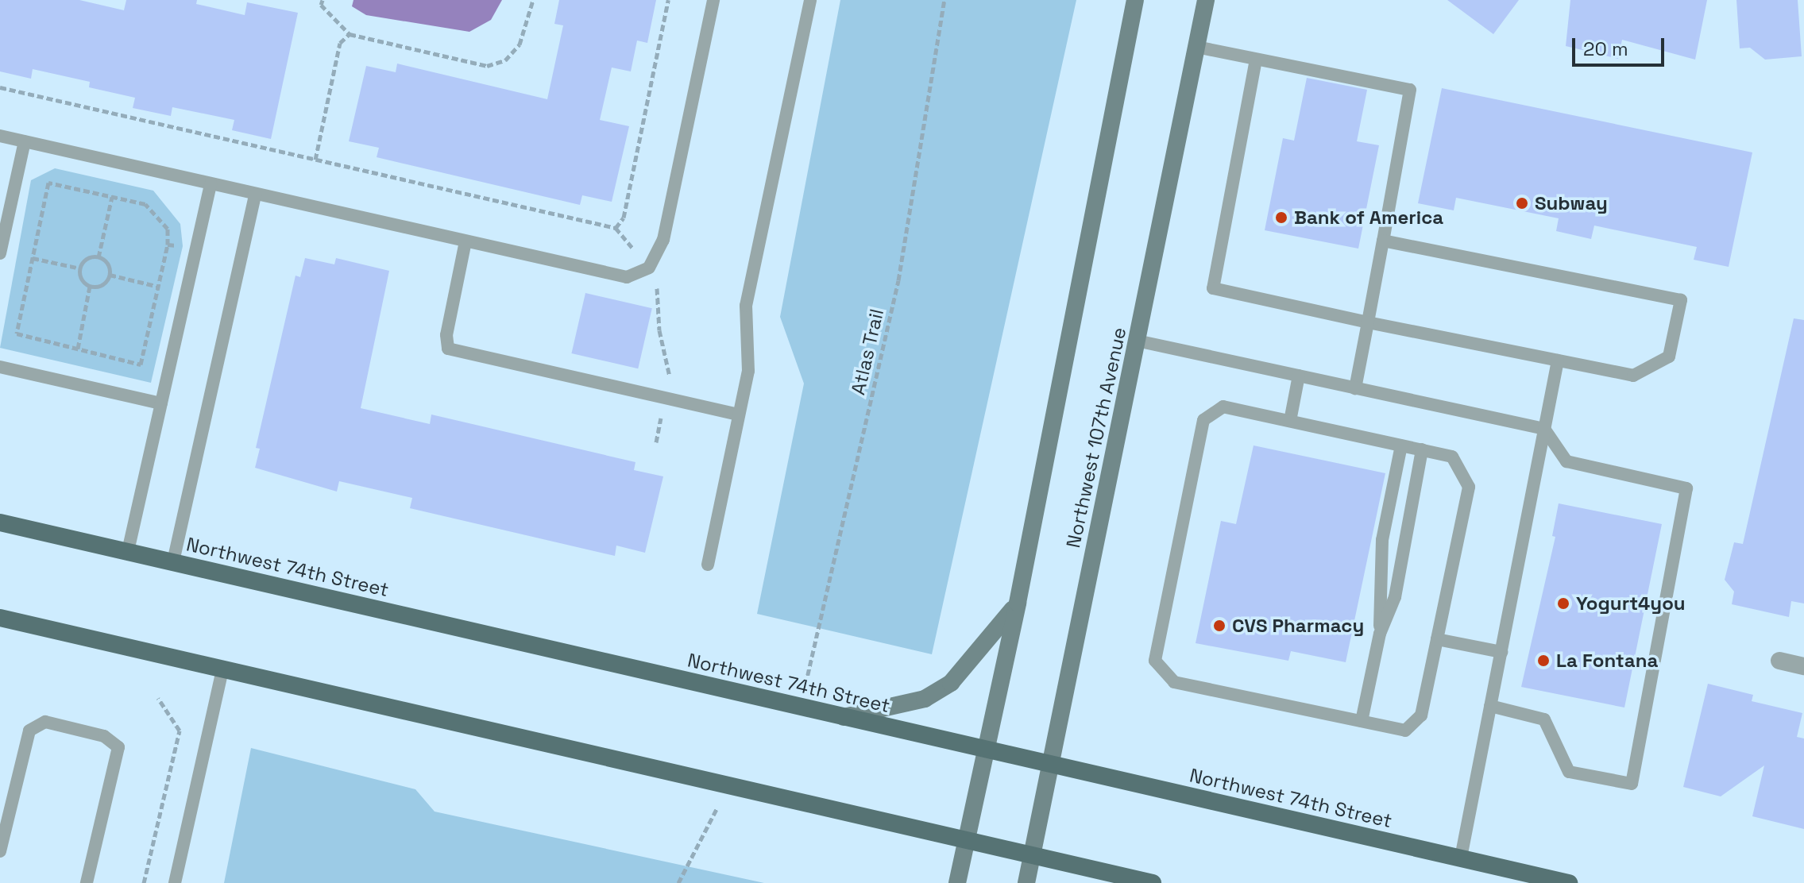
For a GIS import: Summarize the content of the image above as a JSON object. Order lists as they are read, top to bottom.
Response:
{
  "streets": {
    "main road": ["Northwest 107th Avenue", "Northwest 74th Street"],
    "path": ["Atlas Trail"]
  },
  "crossings": [
    ["Atlas Trail", "Northwest 74th Street"],
    ["Northwest 107th Avenue", "Northwest 74th Street"]
  ],
  "places": [
    "Subway",
    "Bank of America",
    "Yogurt4you",
    "CVS Pharmacy",
    "La Fontana"
  ],
  "scale_bar": "20 m"
}
